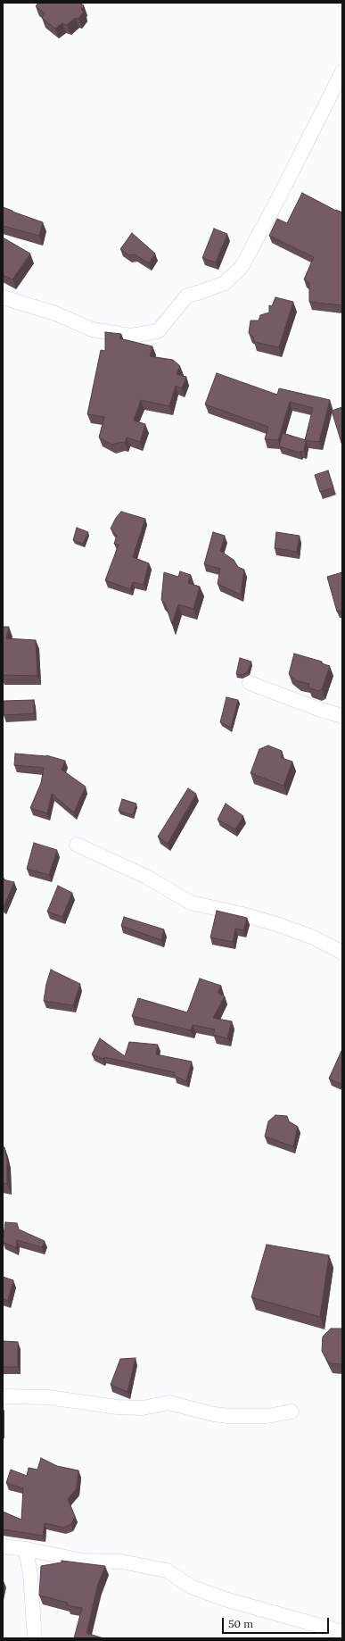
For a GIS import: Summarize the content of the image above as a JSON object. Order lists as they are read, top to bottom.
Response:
{
  "scale_bar": "50 m"
}
